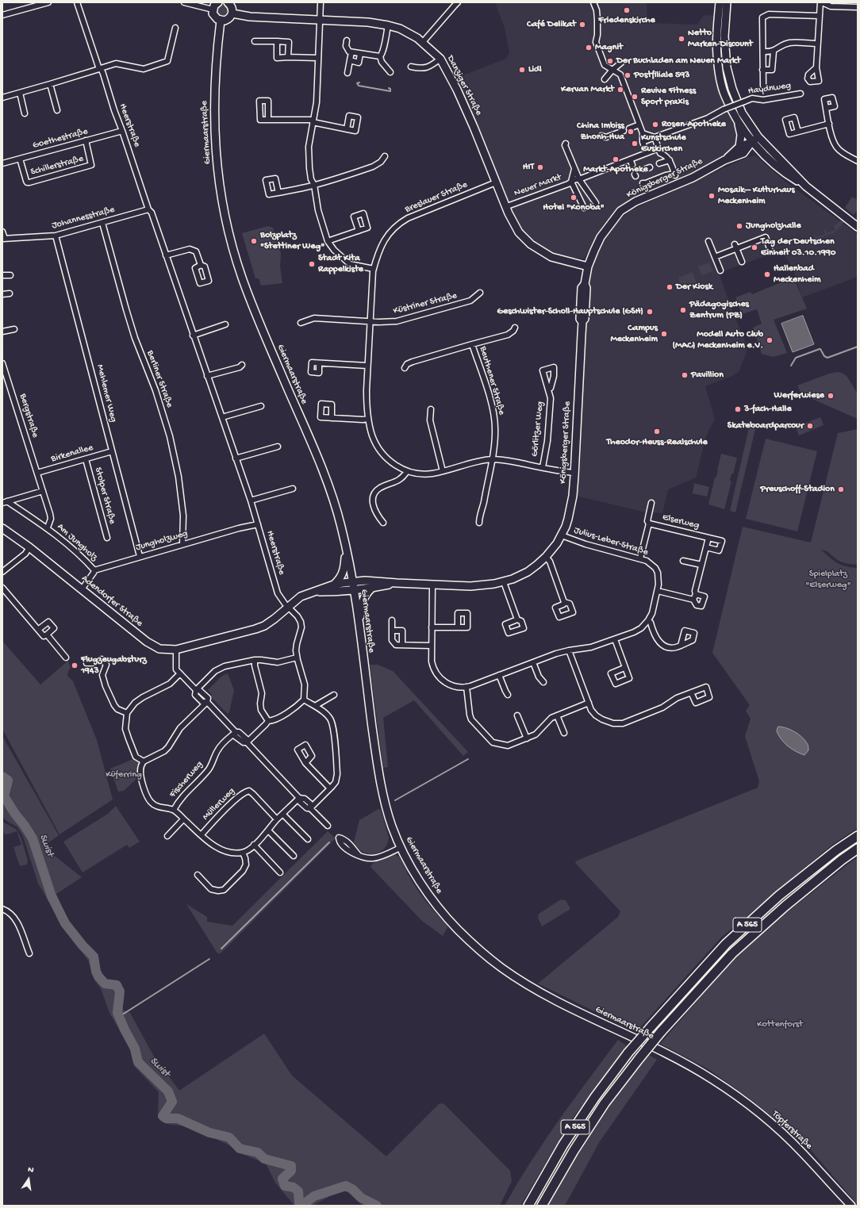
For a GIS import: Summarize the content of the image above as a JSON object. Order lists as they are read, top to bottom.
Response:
{
  "streets": {
    "highway": ["A 565"],
    "street": [
      "Danziger Straße",
      "Haydnweg",
      "Heerstraße",
      "Giermaarstraße",
      "Goethestraße",
      "Schillerstraße",
      "Königsberger Straße",
      "Neuer Markt",
      "Breslauer Straße",
      "Johannesstraße",
      "Küstriner Straße",
      "Berliner Straße",
      "Beuthener Straße",
      "Mehlemer Weg",
      "Bergstraße",
      "Görlitzer Weg",
      "Birkenallee",
      "Stolper Straße",
      "Elserweg",
      "Jungholzweg",
      "Julius-Leber-Straße",
      "Am Jungholz",
      "Adendorfer Straße",
      "Fischerweg",
      "Müllerweg",
      "Töpferstraße"
    ]
  },
  "crossings": [
    ["Danziger Straße", "Königsberger Straße"],
    ["Danziger Straße", "Breslauer Straße"],
    ["Heerstraße", "Goethestraße"],
    ["Heerstraße", "Johannesstraße"],
    ["Heerstraße", "Jungholzweg"],
    ["Heerstraße", "Adendorfer Straße"],
    ["Giermaarstraße", "Königsberger Straße"],
    ["Giermaarstraße", "Töpferstraße"],
    ["Goethestraße", "Schillerstraße"],
    ["Königsberger Straße", "Breslauer Straße"],
    ["Königsberger Straße", "Julius-Leber-Straße"],
    ["Königsberger Straße", "Adendorfer Straße"],
    ["Breslauer Straße", "Küstriner Straße"],
    ["Breslauer Straße", "Beuthener Straße"],
    ["Breslauer Straße", "Görlitzer Weg"],
    ["Johannesstraße", "Berliner Straße"],
    ["Johannesstraße", "Mehlemer Weg"],
    ["Berliner Straße", "Jungholzweg"],
    ["Mehlemer Weg", "Birkenallee"],
    ["Mehlemer Weg", "Jungholzweg"],
    ["Bergstraße", "Birkenallee"],
    ["Bergstraße", "Am Jungholz"],
    ["Birkenallee", "Stolper Straße"],
    ["Birkenallee", "Am Jungholz"],
    ["Elserweg", "Julius-Leber-Straße"],
    ["Jungholzweg", "Am Jungholz"]
  ],
  "water": ["Swist"],
  "parks": ["Spielplatz \"Elserweg\"", "Küferring", "Kottenforst"],
  "places": [
    "Friedenskirche",
    "Café Delikat",
    "Netto Marken-Discount",
    "Magnit",
    "Der Buchladen am Neuen Markt",
    "Lidl",
    "Postfiliale 593",
    "Kervan Markt",
    "Revive Fitness Sport praxis",
    "Rosen-Apotheke",
    "China Imbiss Zhonh-Hua",
    "Kunstschule Euskirchen",
    "Markt-Apotheke",
    "HIT",
    "Mosaik– Kulturhaus Meckenheim",
    "Hotel \"Konoba\"",
    "Jungholzhalle",
    "Bolzplatz \"Stettiner Weg\"",
    "Tag der Deutschen Einheit 03.10.1990",
    "Stadt Kita Rappelkiste",
    "Hallenbad Meckenheim",
    "Der Kiosk",
    "Pädagogisches Zentrum (PZ)",
    "Geschwister-Scholl-Hauptschule (GSH)",
    "Campus Meckenheim",
    "Modell Auto Club (MAC) Meckenheim e.V.",
    "Pavillion",
    "Werferwiese",
    "3-fach-Halle",
    "Skateboardparcour",
    "Theodor-Heuss-Realschule",
    "Preuschoff-Stadion",
    "Flugzeugabsturz 1943"
  ],
  "north": "top"
}
